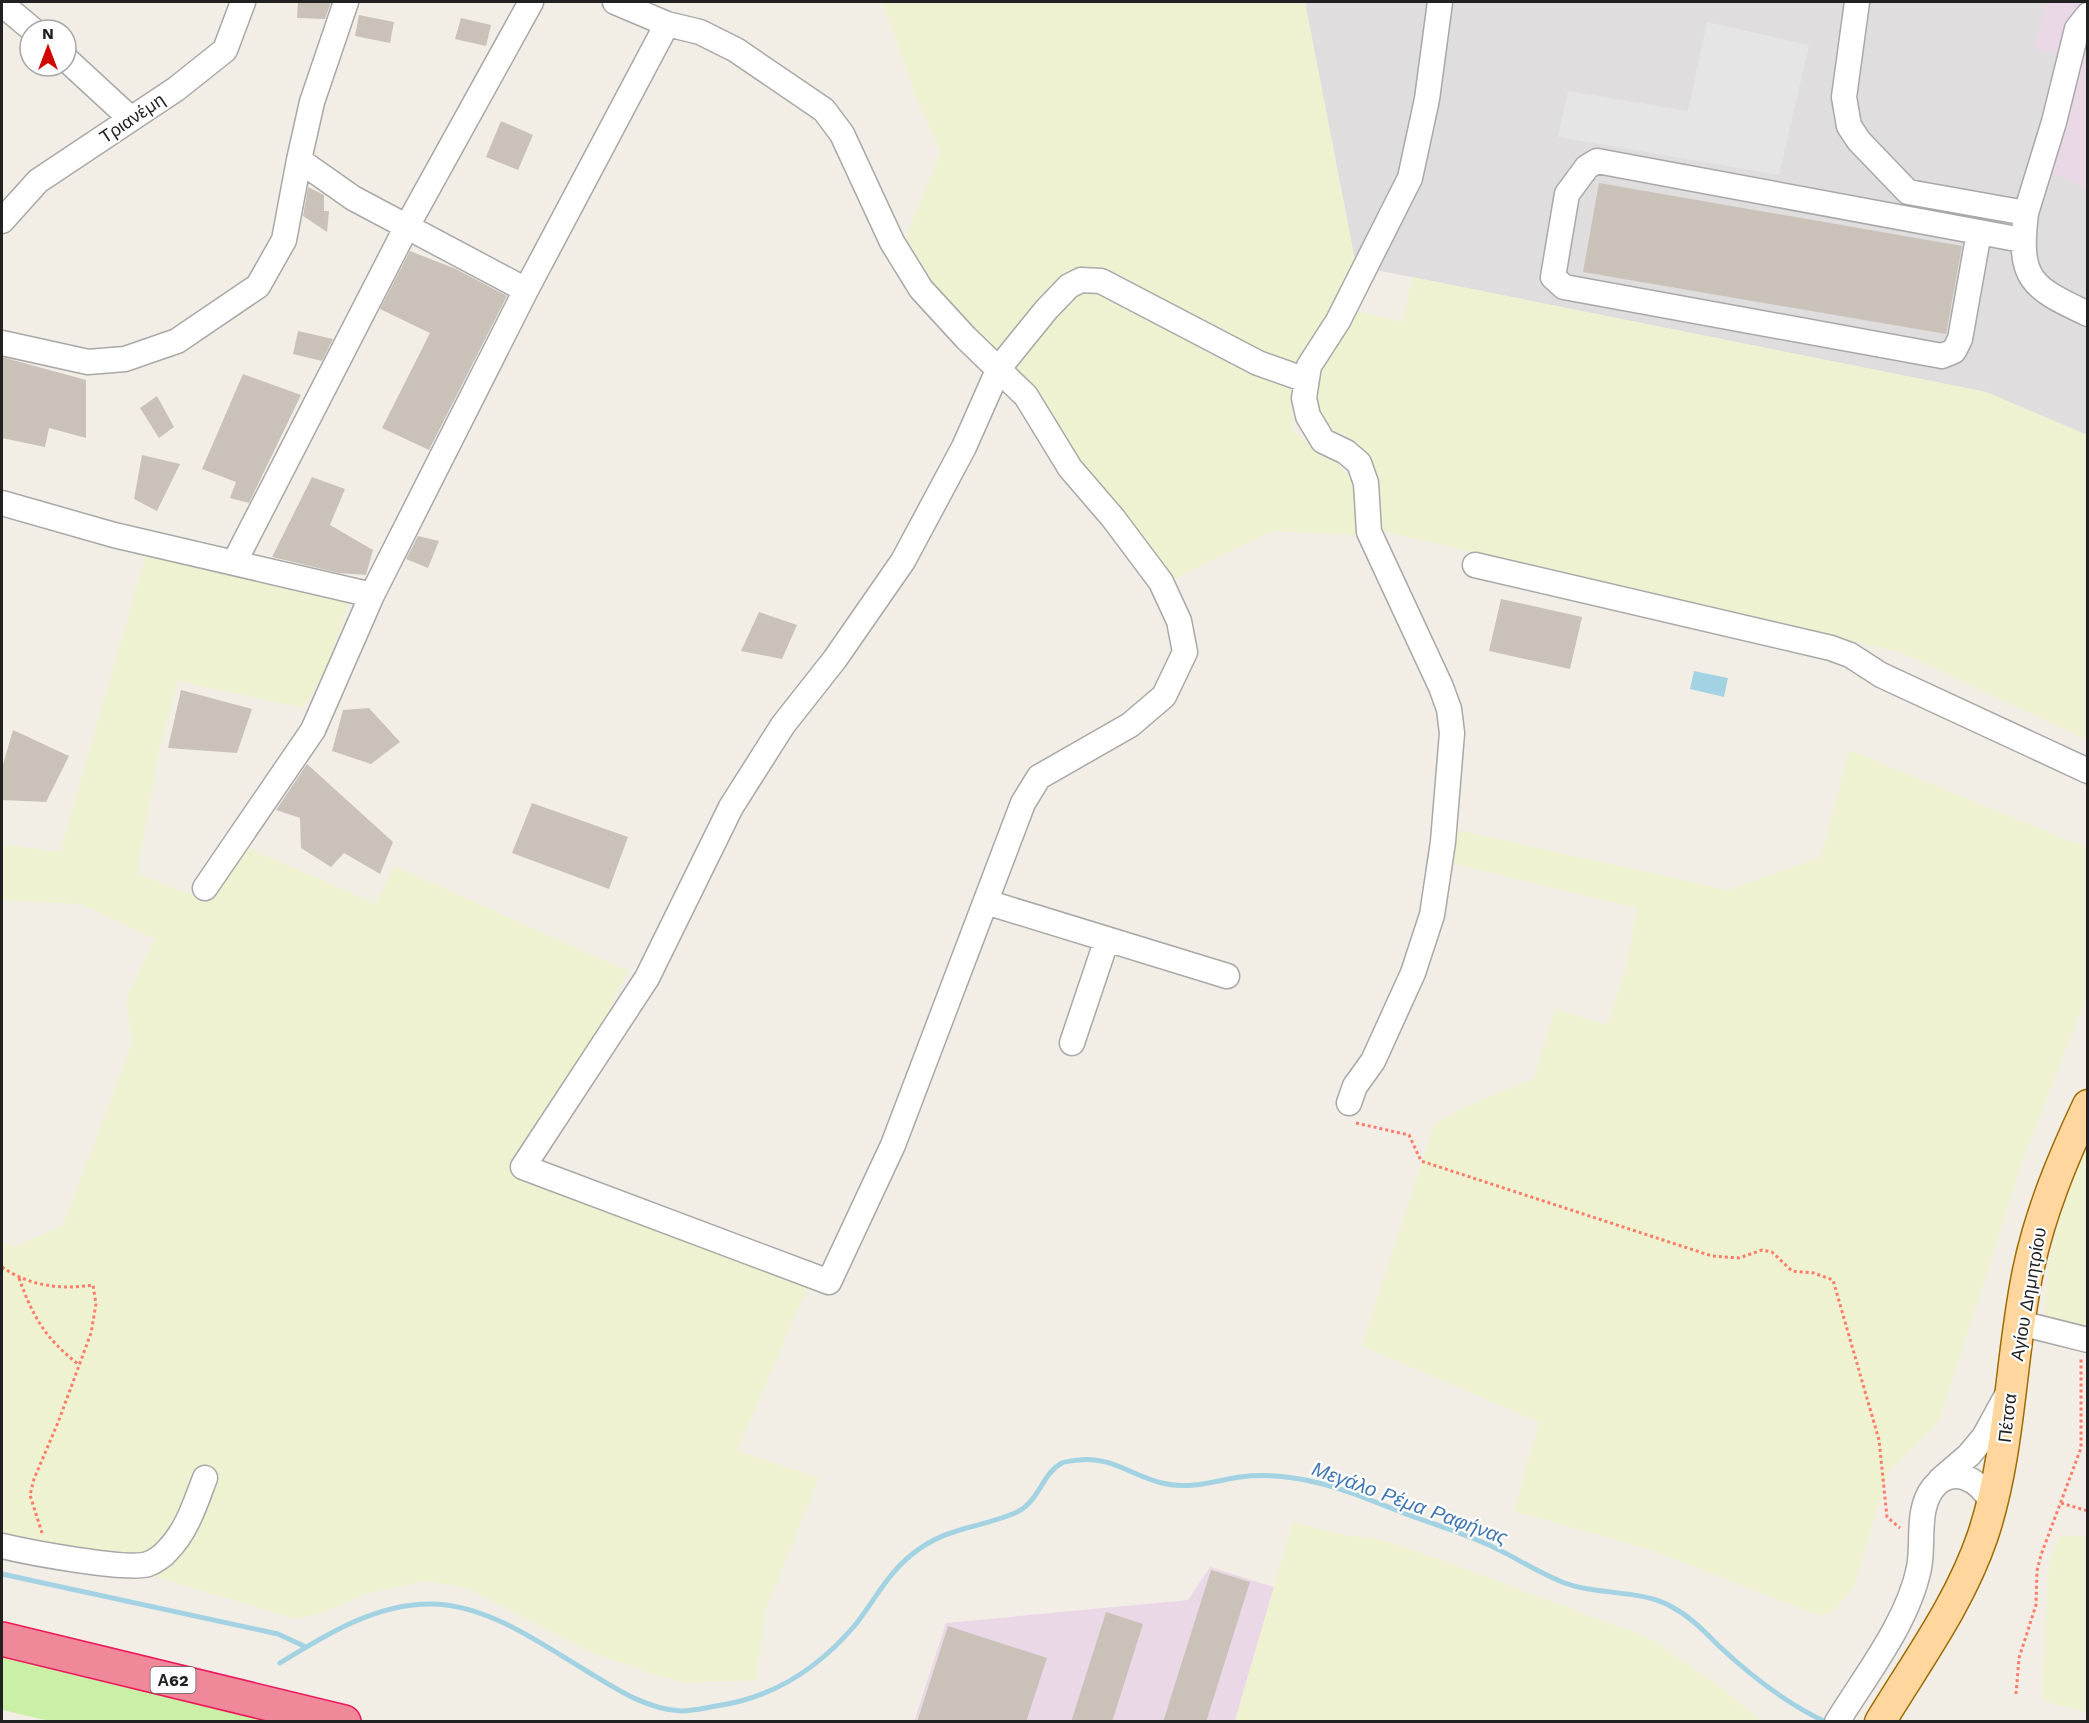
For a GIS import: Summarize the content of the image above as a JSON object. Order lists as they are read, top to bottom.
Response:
{
  "streets": {
    "highway": ["Α62"],
    "main road": ["Αγίου Δημητρίου", "Πέτσα"],
    "street": ["Τριανέμη"]
  },
  "crossings": [
    ["Αγίου Δημητρίου", "Πέτσα"]
  ],
  "water": ["Μεγάλο Ρέμα Ραφήνας"],
  "north": "top"
}
